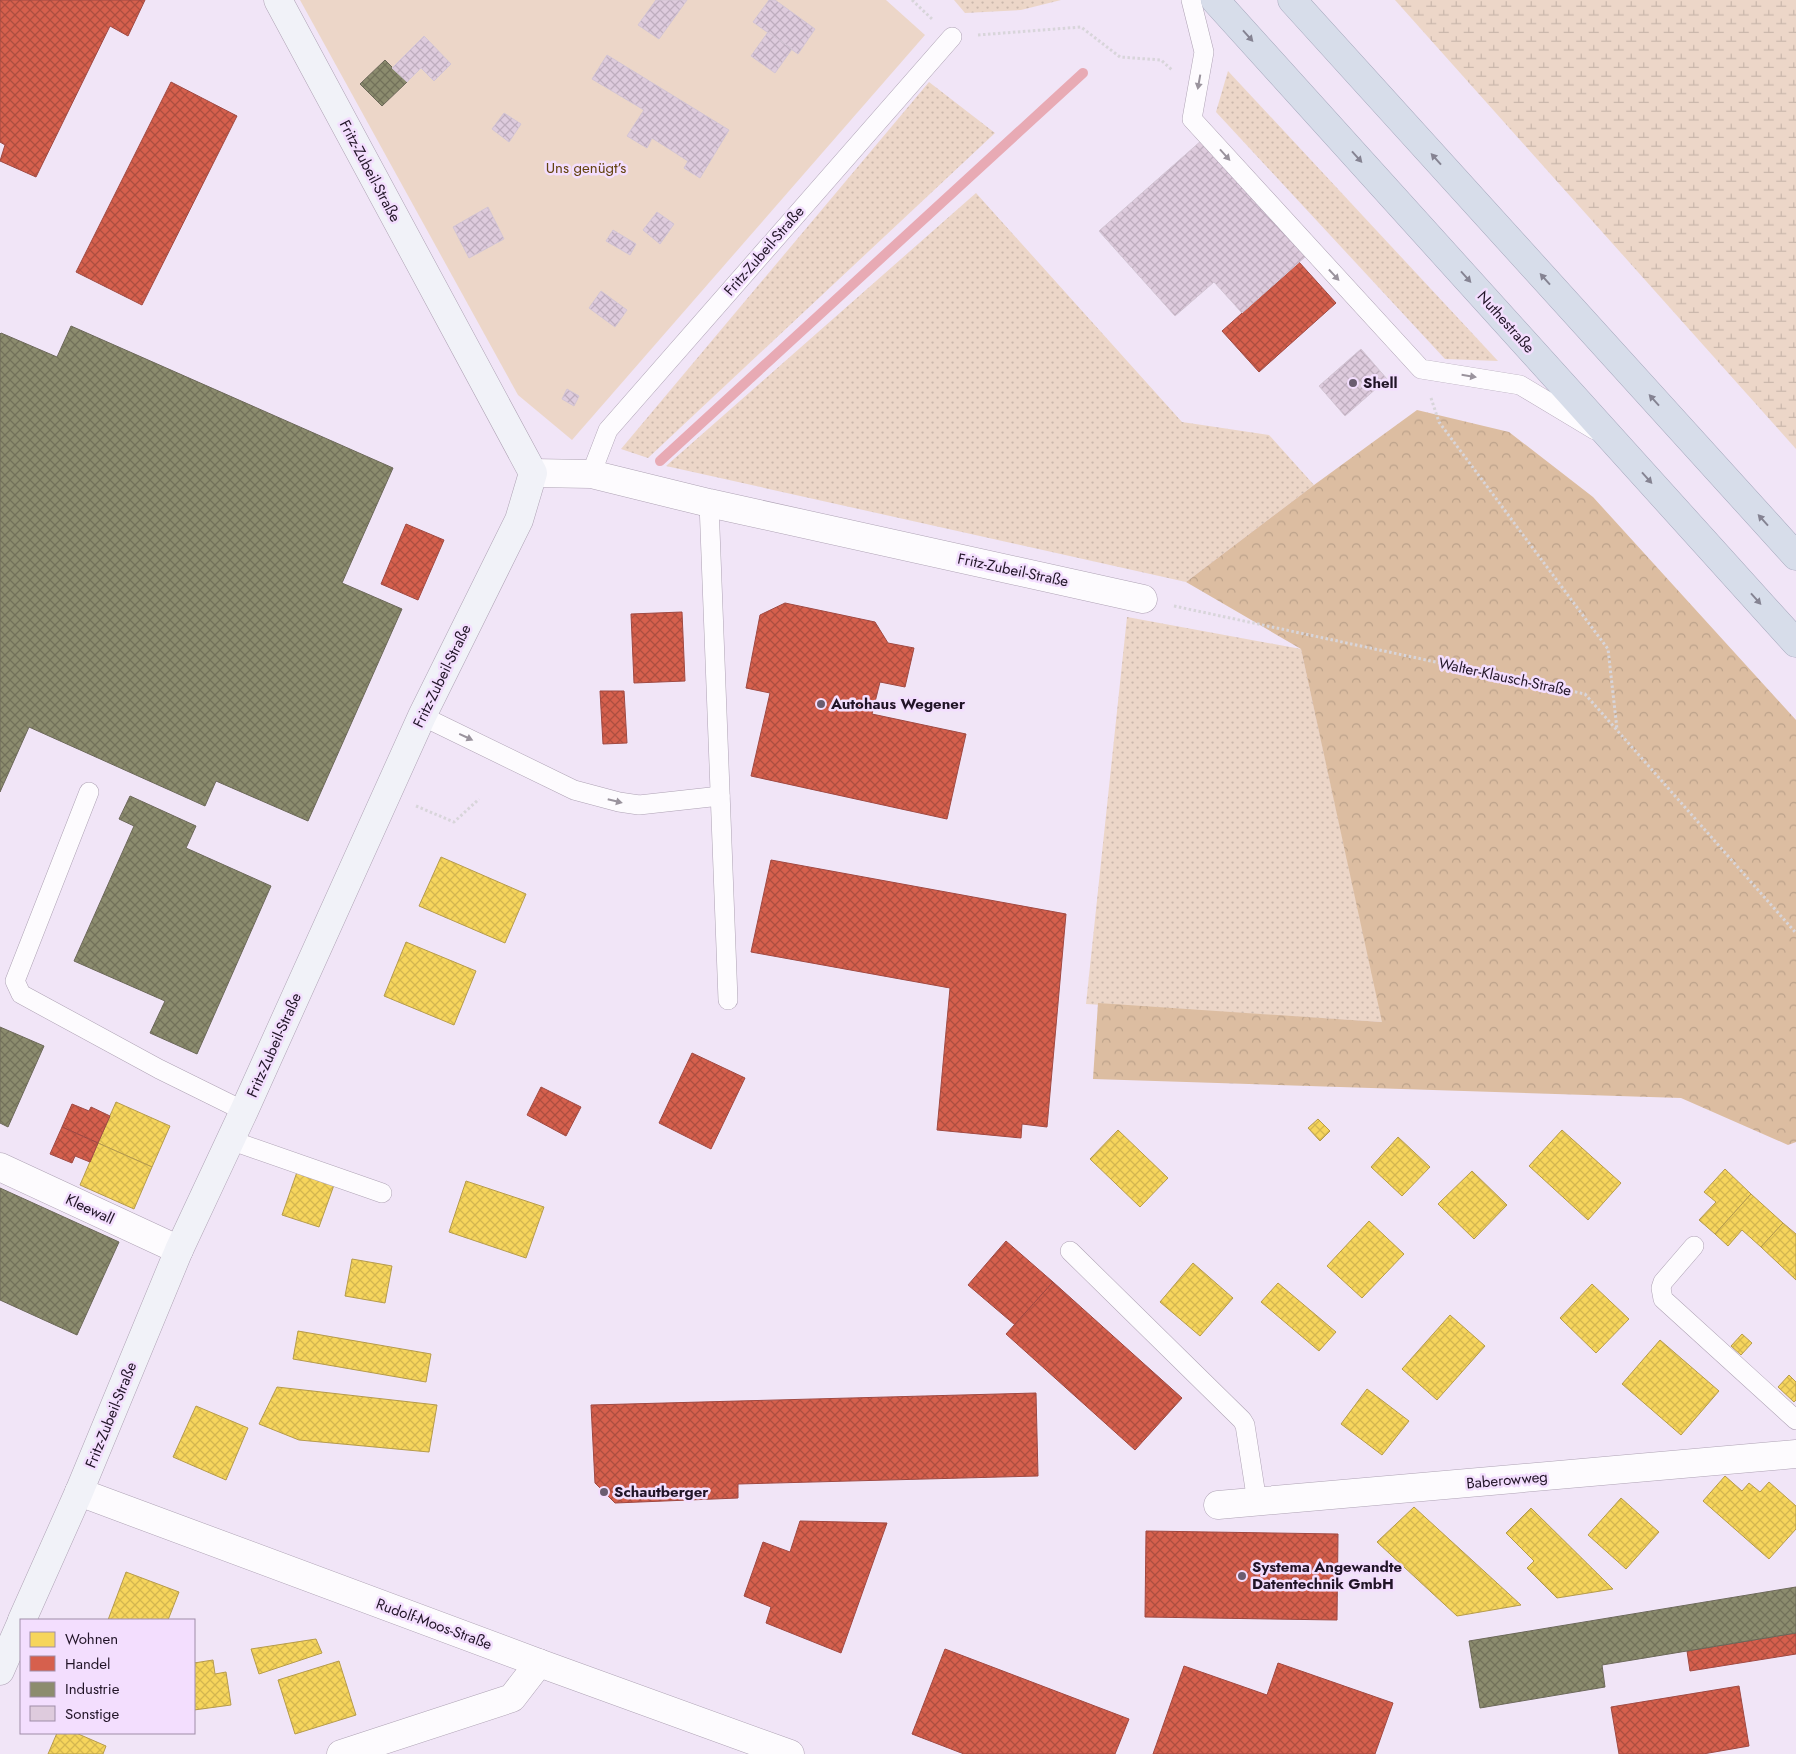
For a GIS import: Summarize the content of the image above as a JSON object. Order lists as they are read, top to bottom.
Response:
{
  "streets": {
    "highway": ["Nuthestraße"],
    "street": [
      "Fritz-Zubeil-Straße",
      "Kleewall",
      "Baberowweg",
      "Rudolf-Moos-Straße"
    ],
    "path": ["Walter-Klausch-Straße"]
  },
  "crossings": [
    ["Fritz-Zubeil-Straße", "Walter-Klausch-Straße"],
    ["Fritz-Zubeil-Straße", "Kleewall"],
    ["Fritz-Zubeil-Straße", "Rudolf-Moos-Straße"]
  ],
  "parks": ["Uns genügt’s"],
  "places": [
    "Shell",
    "Autohaus Wegener",
    "Schautberger",
    "Systema Angewandte Datentechnik GmbH"
  ],
  "legend": [
    "Wohnen",
    "Handel",
    "Industrie",
    "Sonstige"
  ]
}
